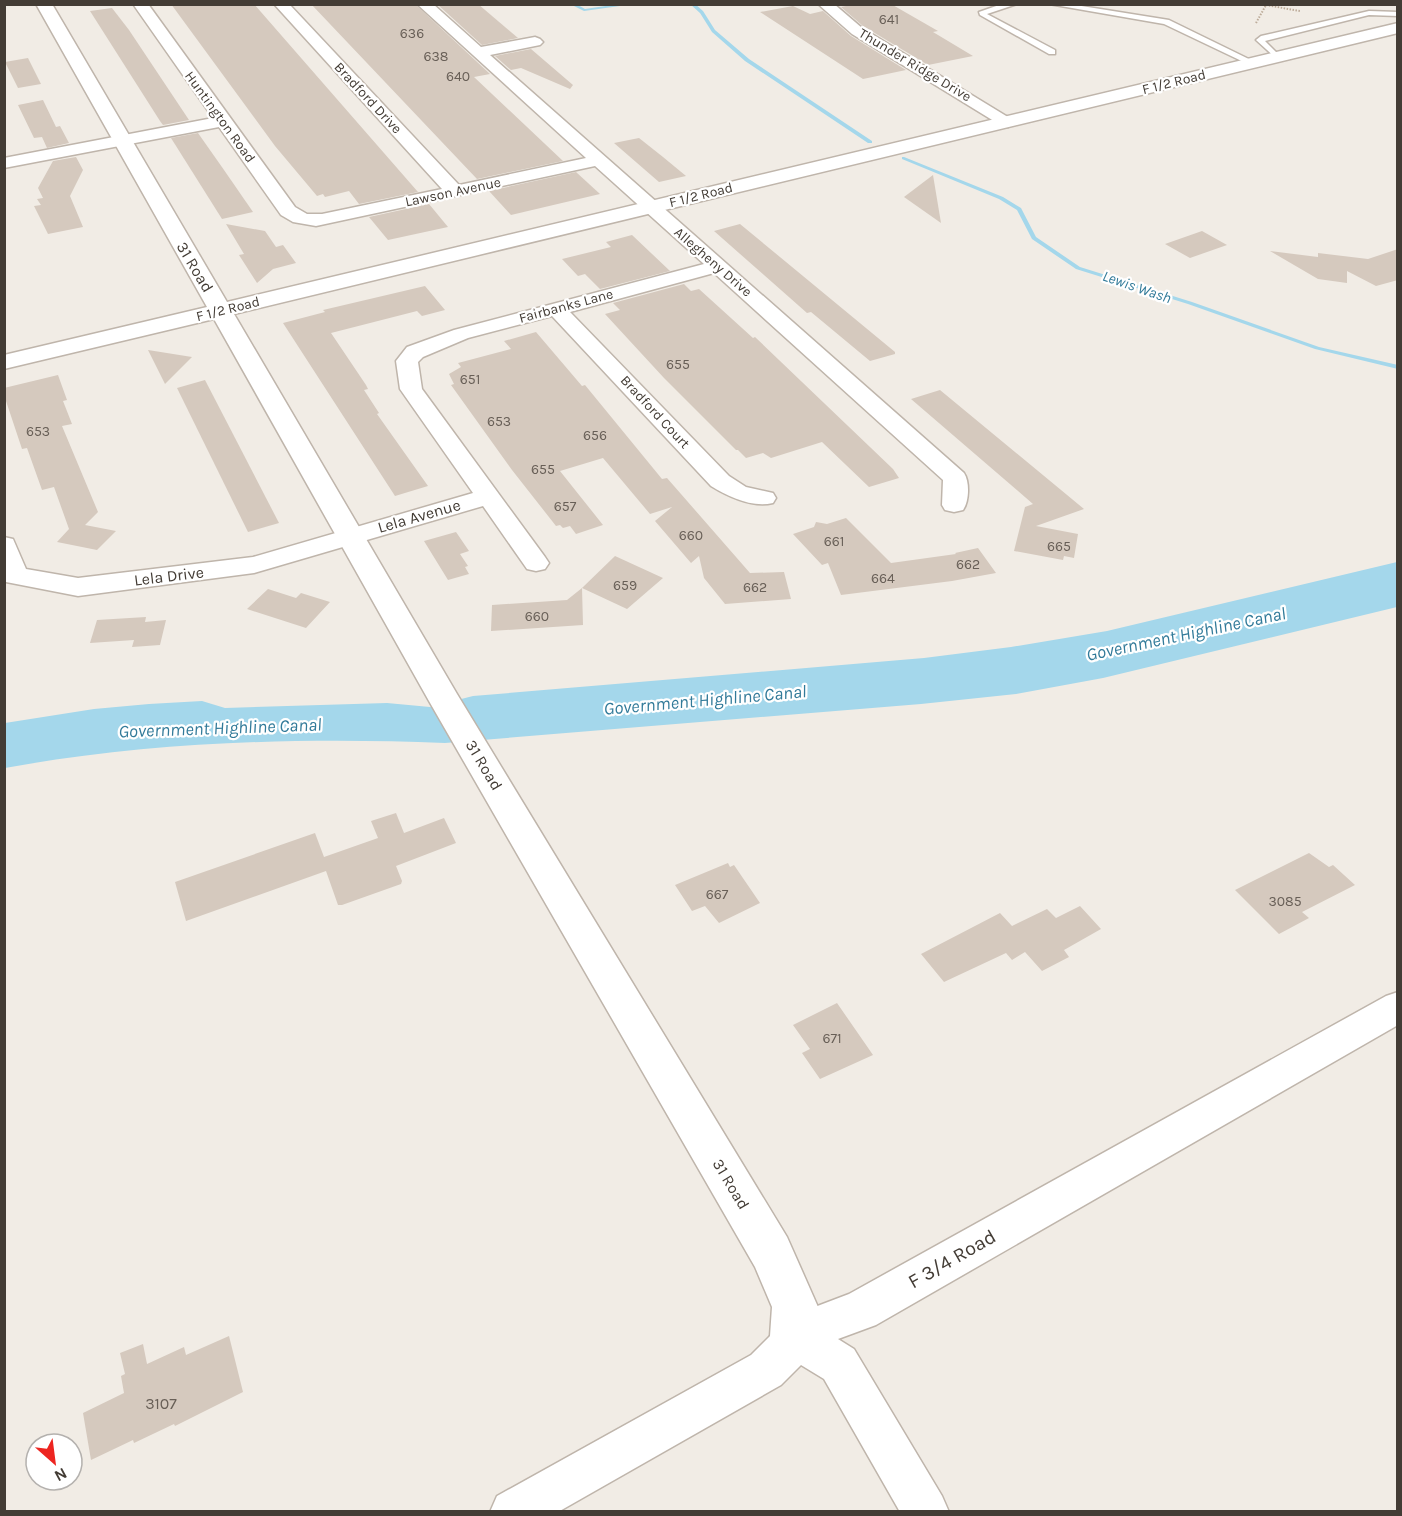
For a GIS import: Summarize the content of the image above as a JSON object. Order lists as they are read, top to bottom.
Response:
{
  "streets": {
    "street": [
      "Thunder Ridge Drive",
      "F 1/2 Road",
      "Bradford Drive",
      "Huntington Road",
      "Lawson Avenue",
      "Allegheny Drive",
      "31 Road",
      "Fairbanks Lane",
      "Bradford Court",
      "Lela Avenue",
      "Lela Drive",
      "F 3/4 Road"
    ]
  },
  "crossings": [
    ["Thunder Ridge Drive", "F 1/2 Road"],
    ["F 1/2 Road", "Allegheny Drive"],
    ["F 1/2 Road", "31 Road"],
    ["Bradford Drive", "Lawson Avenue"],
    ["Huntington Road", "Lawson Avenue"],
    ["Lawson Avenue", "Allegheny Drive"],
    ["Allegheny Drive", "Fairbanks Lane"],
    ["31 Road", "Lela Avenue"],
    ["31 Road", "Lela Drive"],
    ["31 Road", "F 3/4 Road"],
    ["Fairbanks Lane", "Bradford Court"],
    ["Fairbanks Lane", "Lela Avenue"],
    ["Lela Avenue", "Lela Drive"]
  ],
  "water": ["Lewis Wash", "Government Highline Canal"],
  "house_numbers": [
    "641",
    "636",
    "638",
    "640",
    "655",
    "651",
    "653",
    "653",
    "656",
    "655",
    "657",
    "660",
    "661",
    "665",
    "662",
    "664",
    "659",
    "662",
    "660",
    "667",
    "3085",
    "671",
    "3107"
  ],
  "north": "bottom right"
}
